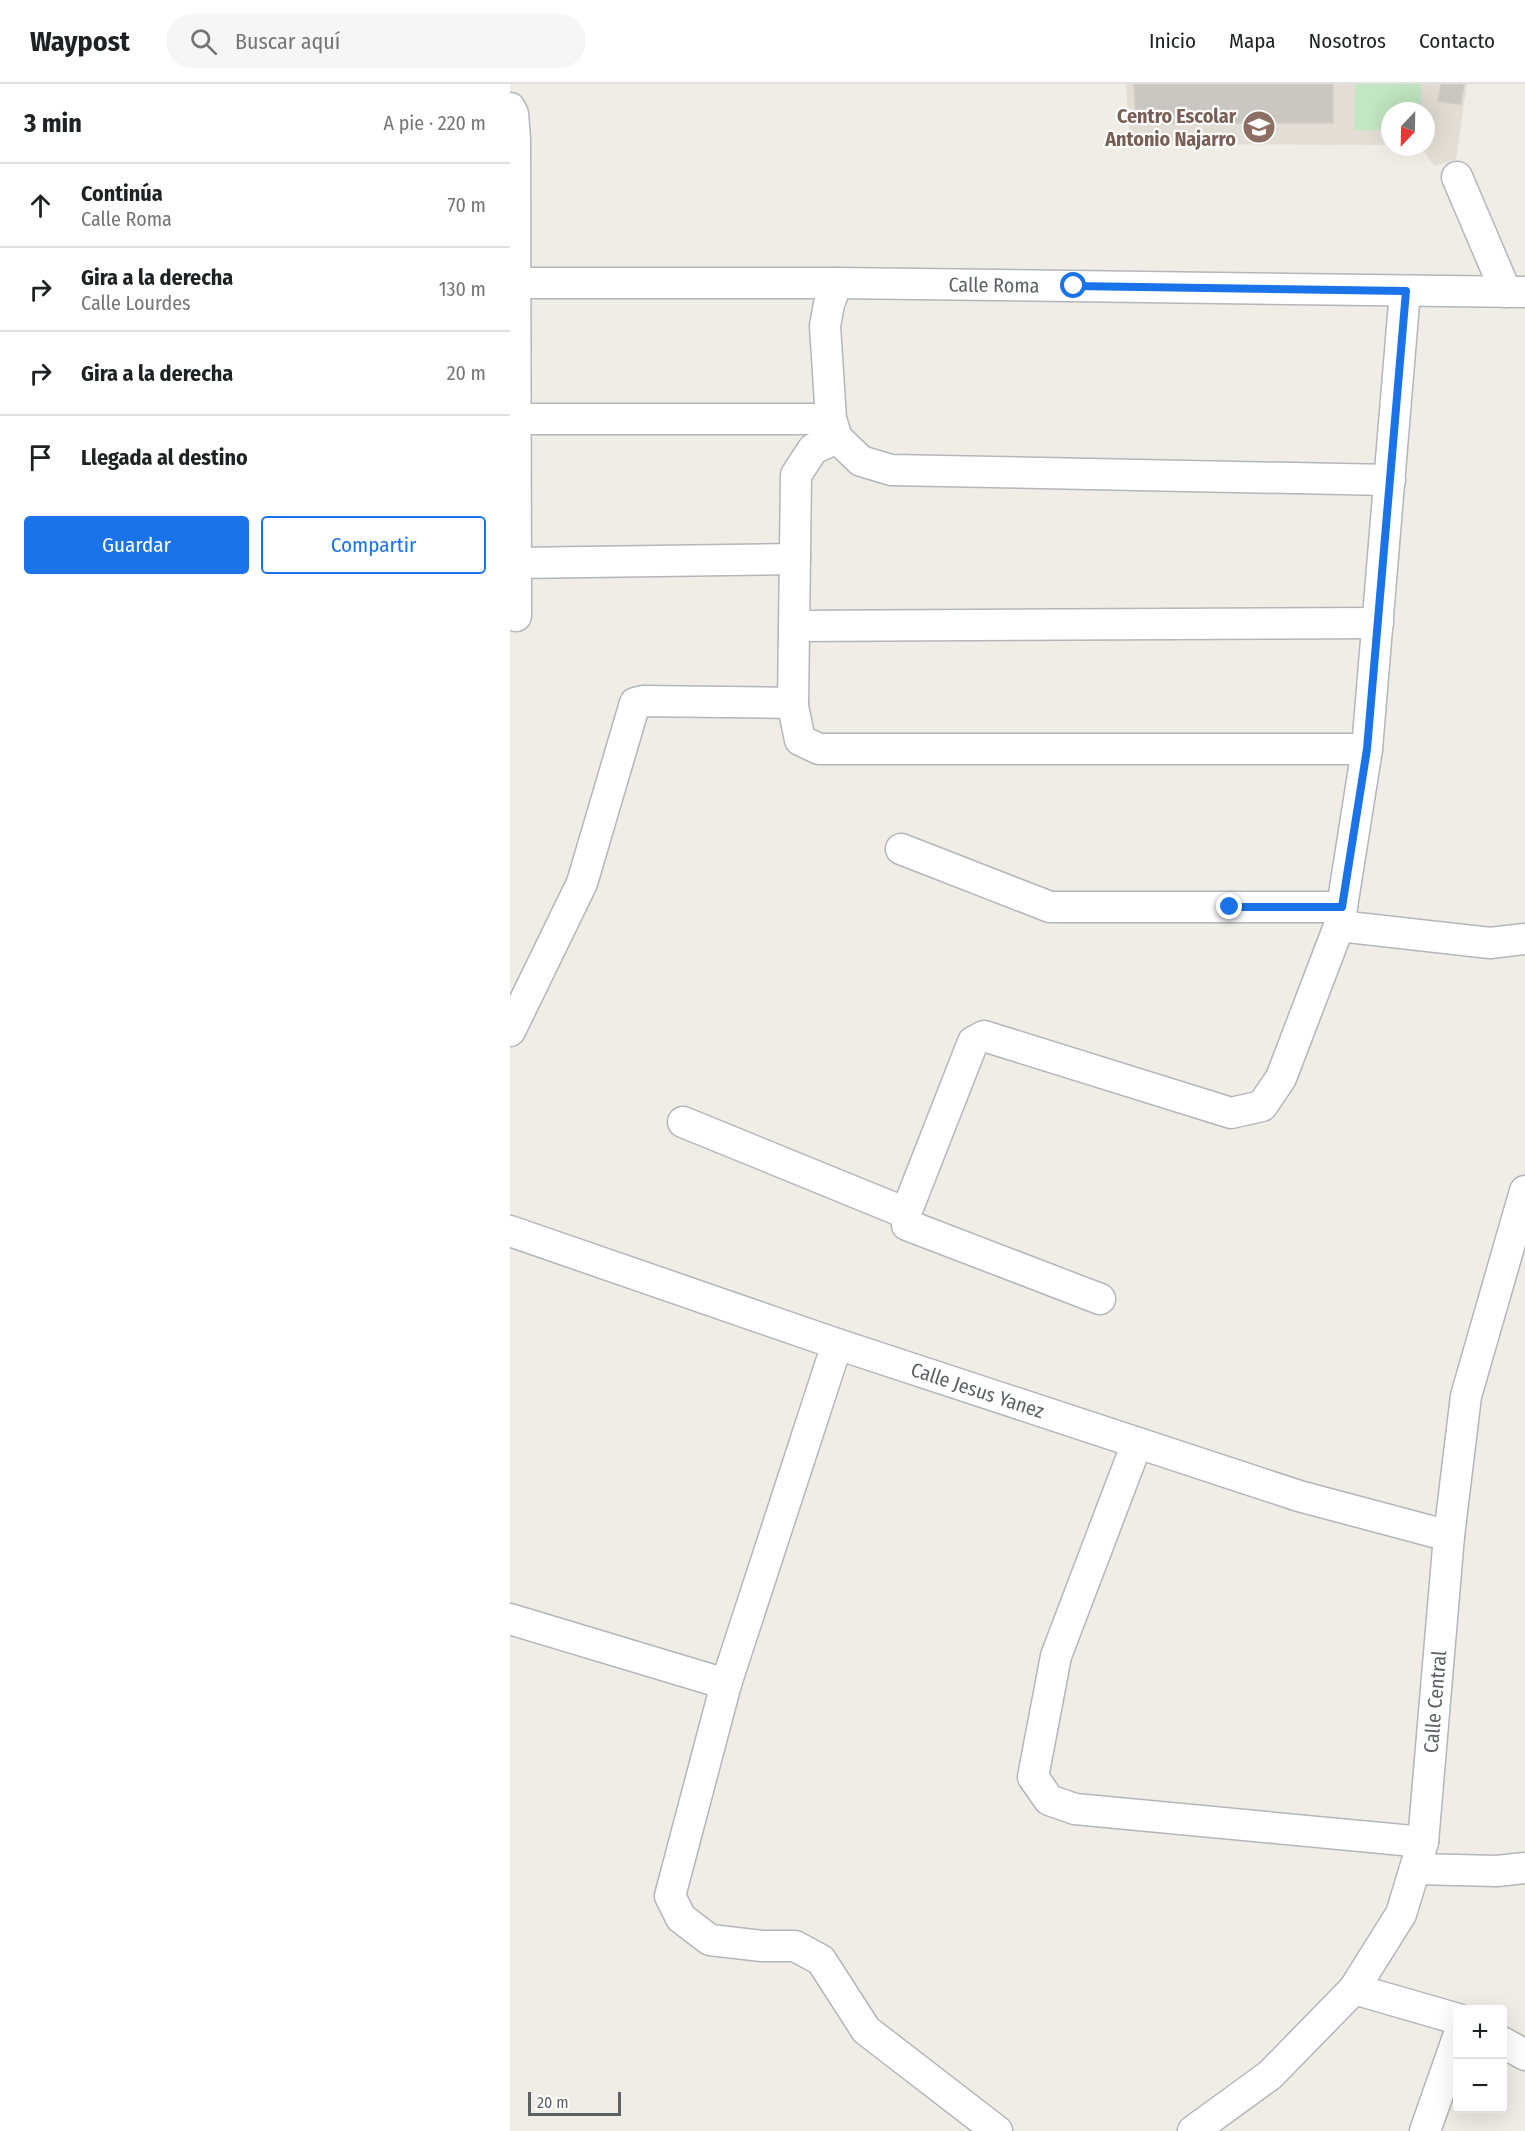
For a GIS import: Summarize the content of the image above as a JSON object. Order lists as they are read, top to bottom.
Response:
{
  "streets": {
    "street": ["Calle Roma", "Calle Jesus Yanez", "Calle Central"]
  },
  "crossings": [
    ["Calle Jesus Yanez", "Calle Central"]
  ],
  "places": {
    "school or university": ["Centro Escolar Antonio Najarro"]
  },
  "scale_bar": "20 m",
  "north": "bottom",
  "page": {
    "header": "Waypost",
    "search": "Buscar aquí",
    "nav": [
      "Inicio",
      "Mapa",
      "Nosotros",
      "Contacto"
    ],
    "heading": ["3 min", "A pie · 220 m"],
    "list": [
      ["Continúa", "Calle Roma", "70 m"],
      ["Gira a la derecha", "Calle Lourdes", "130 m"],
      ["Gira a la derecha", "20 m"],
      "Llegada al destino"
    ],
    "buttons": ["Guardar", "Compartir"],
    "map_buttons": ["+", "−"],
    "scale": "20 m"
  }
}
